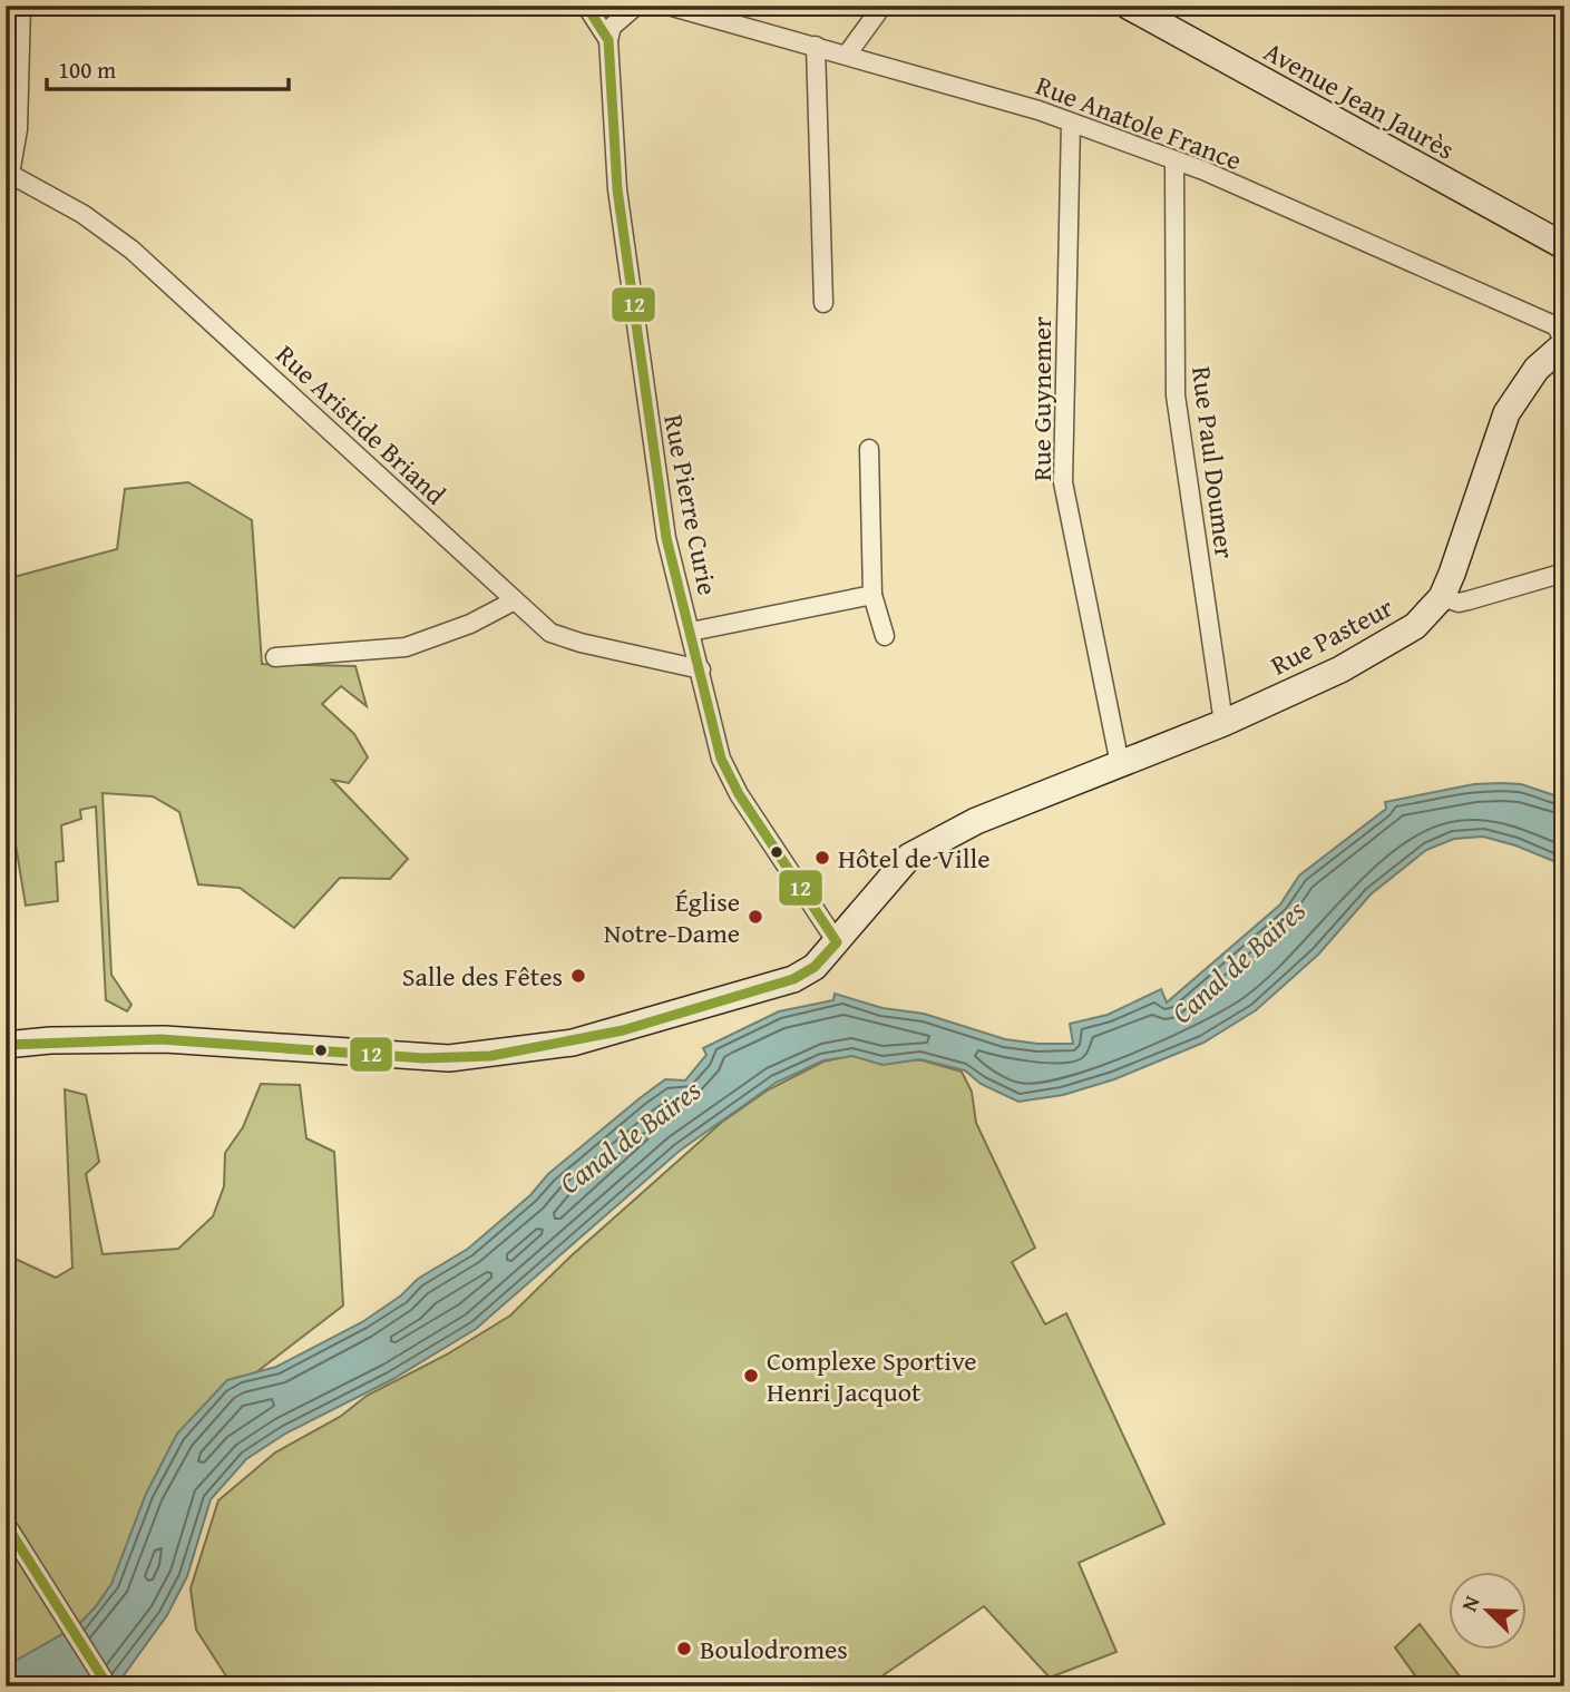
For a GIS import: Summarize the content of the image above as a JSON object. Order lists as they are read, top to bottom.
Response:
{
  "streets": {
    "main road": ["Avenue Jean Jaurès", "Rue Pasteur"],
    "street": [
      "Rue Anatole France",
      "Rue Guynemer",
      "Rue Aristide Briand",
      "Rue Paul Doumer",
      "Rue Pierre Curie"
    ]
  },
  "crossings": [
    ["Rue Anatole France", "Rue Guynemer"],
    ["Rue Anatole France", "Rue Paul Doumer"],
    ["Rue Anatole France", "Rue Pasteur"],
    ["Rue Guynemer", "Rue Pasteur"],
    ["Rue Aristide Briand", "Rue Pierre Curie"],
    ["Rue Paul Doumer", "Rue Pasteur"],
    ["Rue Pierre Curie", "Rue Pasteur"]
  ],
  "water": ["Canal de Baires"],
  "places": [
    "Hôtel de Ville",
    "Église Notre-Dame",
    "Salle des Fêtes",
    "Complexe Sportive Henri Jacquot",
    "Boulodromes"
  ],
  "lines": ["transit line 12"],
  "scale_bar": "100 m",
  "north": "top left"
}
